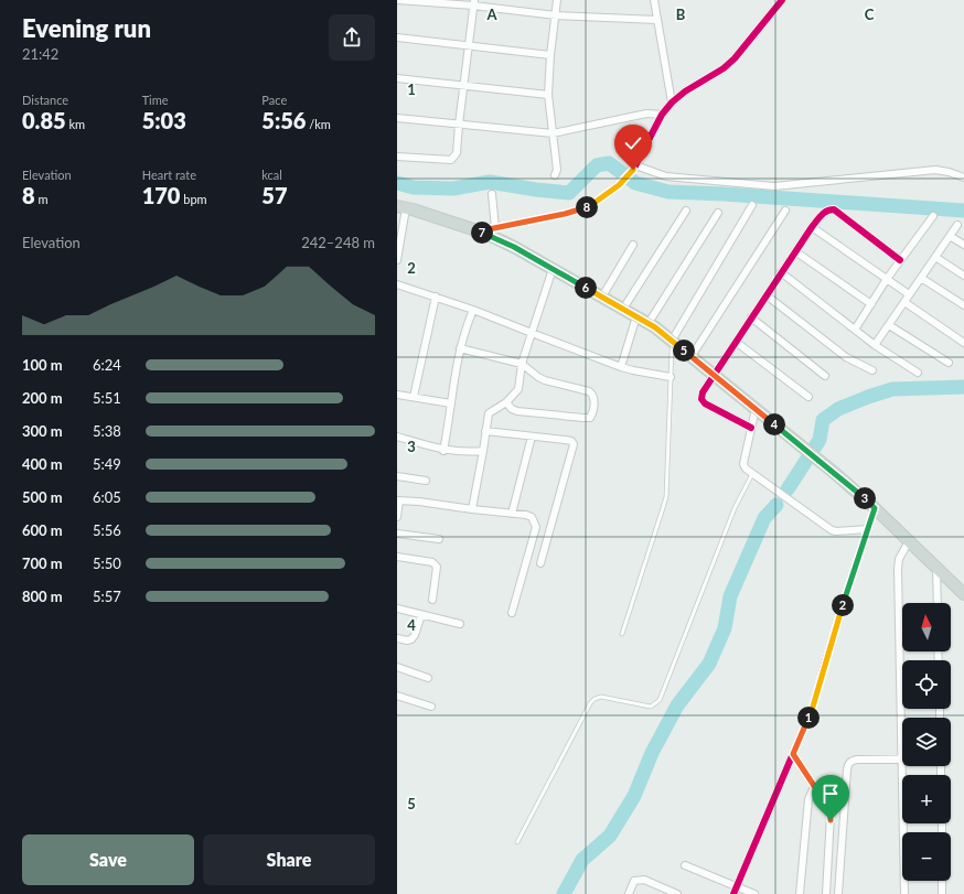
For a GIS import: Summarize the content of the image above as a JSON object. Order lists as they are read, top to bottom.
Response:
{
  "north": "top",
  "page": {
    "heading": ["Evening run", "21:42"],
    "stats": [
      ["Distance", "0.85 km"],
      ["Time", "5:03"],
      ["Pace", "5:56 /km"],
      ["Elevation", "8 m"],
      ["Heart rate", "170 bpm"],
      ["kcal", "57"]
    ],
    "pins": [
      "8",
      "7",
      "6",
      "5",
      "4",
      "3",
      "2",
      "1"
    ],
    "chart": ["Elevation", "242–248 m"],
    "list": [
      {
        "name": "100 m",
        "note": "6:24"
      },
      {
        "name": "200 m",
        "note": "5:51"
      },
      {
        "name": "300 m",
        "note": "5:38"
      },
      {
        "name": "400 m",
        "note": "5:49"
      },
      {
        "name": "500 m",
        "note": "6:05"
      },
      {
        "name": "600 m",
        "note": "5:56"
      },
      {
        "name": "700 m",
        "note": "5:50"
      },
      {
        "name": "800 m",
        "note": "5:57"
      }
    ],
    "map_buttons": ["+", "−"],
    "buttons": ["Save", "Share"]
  },
  "grid": {
    "columns": ["A", "B", "C"],
    "rows": [
      "1",
      "2",
      "3",
      "4",
      "5"
    ]
  }
}
